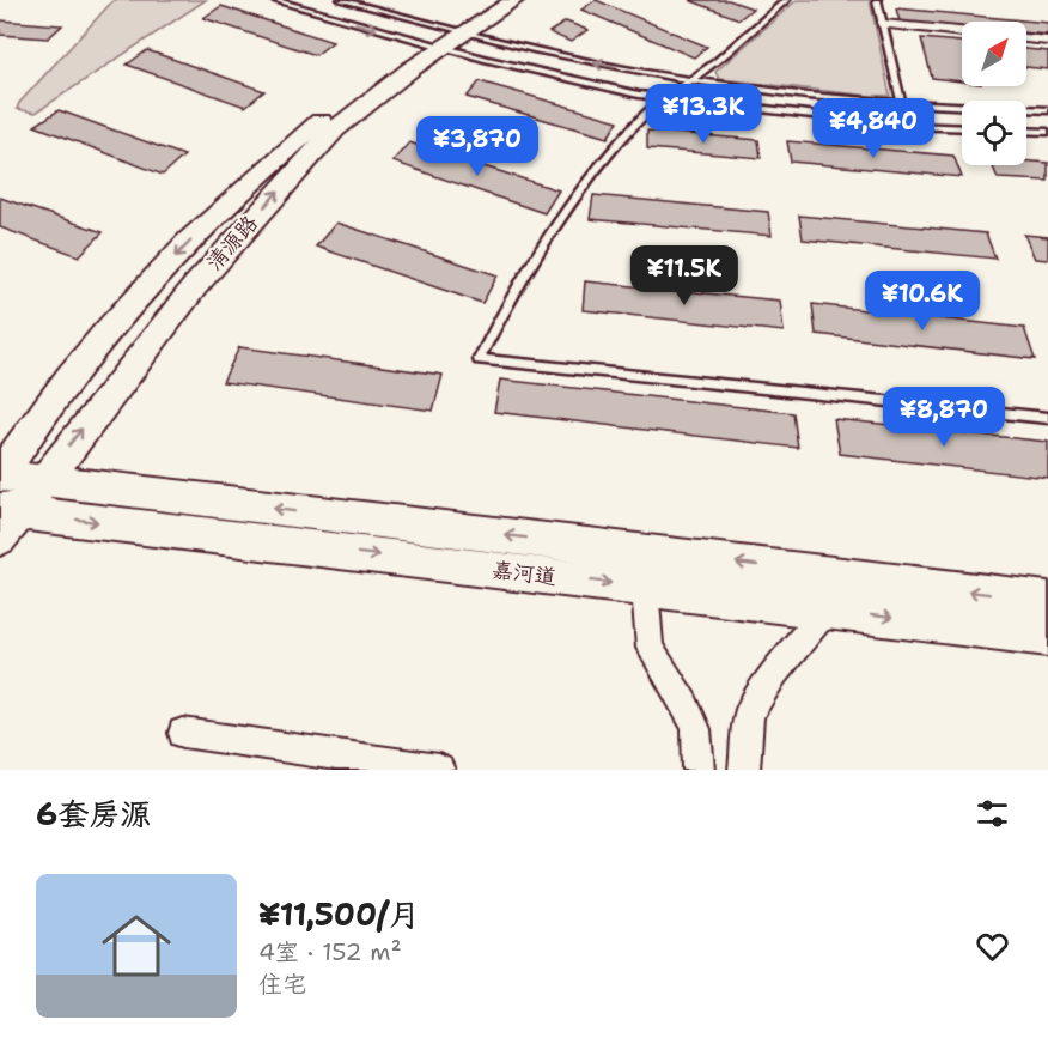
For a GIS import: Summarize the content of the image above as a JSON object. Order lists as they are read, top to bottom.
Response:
{
  "streets": {
    "street": ["清源路", "嘉河道"]
  },
  "crossings": [
    ["清源路", "嘉河道"]
  ],
  "north": "top right",
  "page": {
    "price": [
      "¥13.3K",
      "¥4,840",
      "¥3,870",
      "¥11.5K",
      "¥10.6K",
      "¥8,870"
    ],
    "heading": "6套房源",
    "list": [
      {
        "name": "¥11,500/月",
        "note": "4室 · 152 m² · 住宅"
      }
    ]
  }
}
